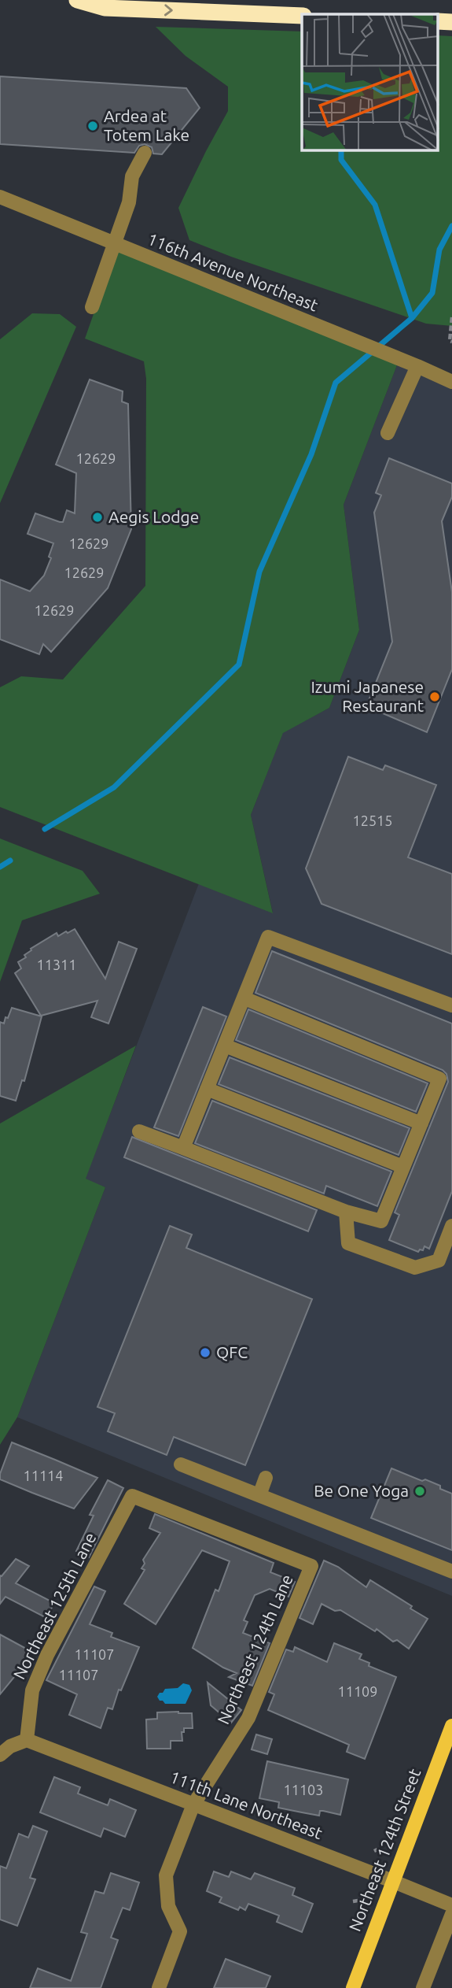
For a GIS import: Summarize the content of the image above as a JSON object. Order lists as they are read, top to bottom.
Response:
{
  "streets": {
    "main road": ["Northeast 124th Street"],
    "street": [
      "116th Avenue Northeast",
      "Northeast 125th Lane",
      "Northeast 124th Lane",
      "111th Lane Northeast"
    ]
  },
  "crossings": [
    ["Northeast 125th Lane", "Northeast 124th Lane"],
    ["Northeast 125th Lane", "111th Lane Northeast"],
    ["Northeast 124th Lane", "111th Lane Northeast"],
    ["111th Lane Northeast", "Northeast 124th Street"]
  ],
  "places": [
    "Ardea at Totem Lake",
    "Aegis Lodge",
    "Izumi Japanese Restaurant",
    "QFC",
    "Be One Yoga"
  ],
  "house_numbers": [
    "12629",
    "12629",
    "12629",
    "12629",
    "12515",
    "11311",
    "11114",
    "11107",
    "11107",
    "11109",
    "11103"
  ]
}
